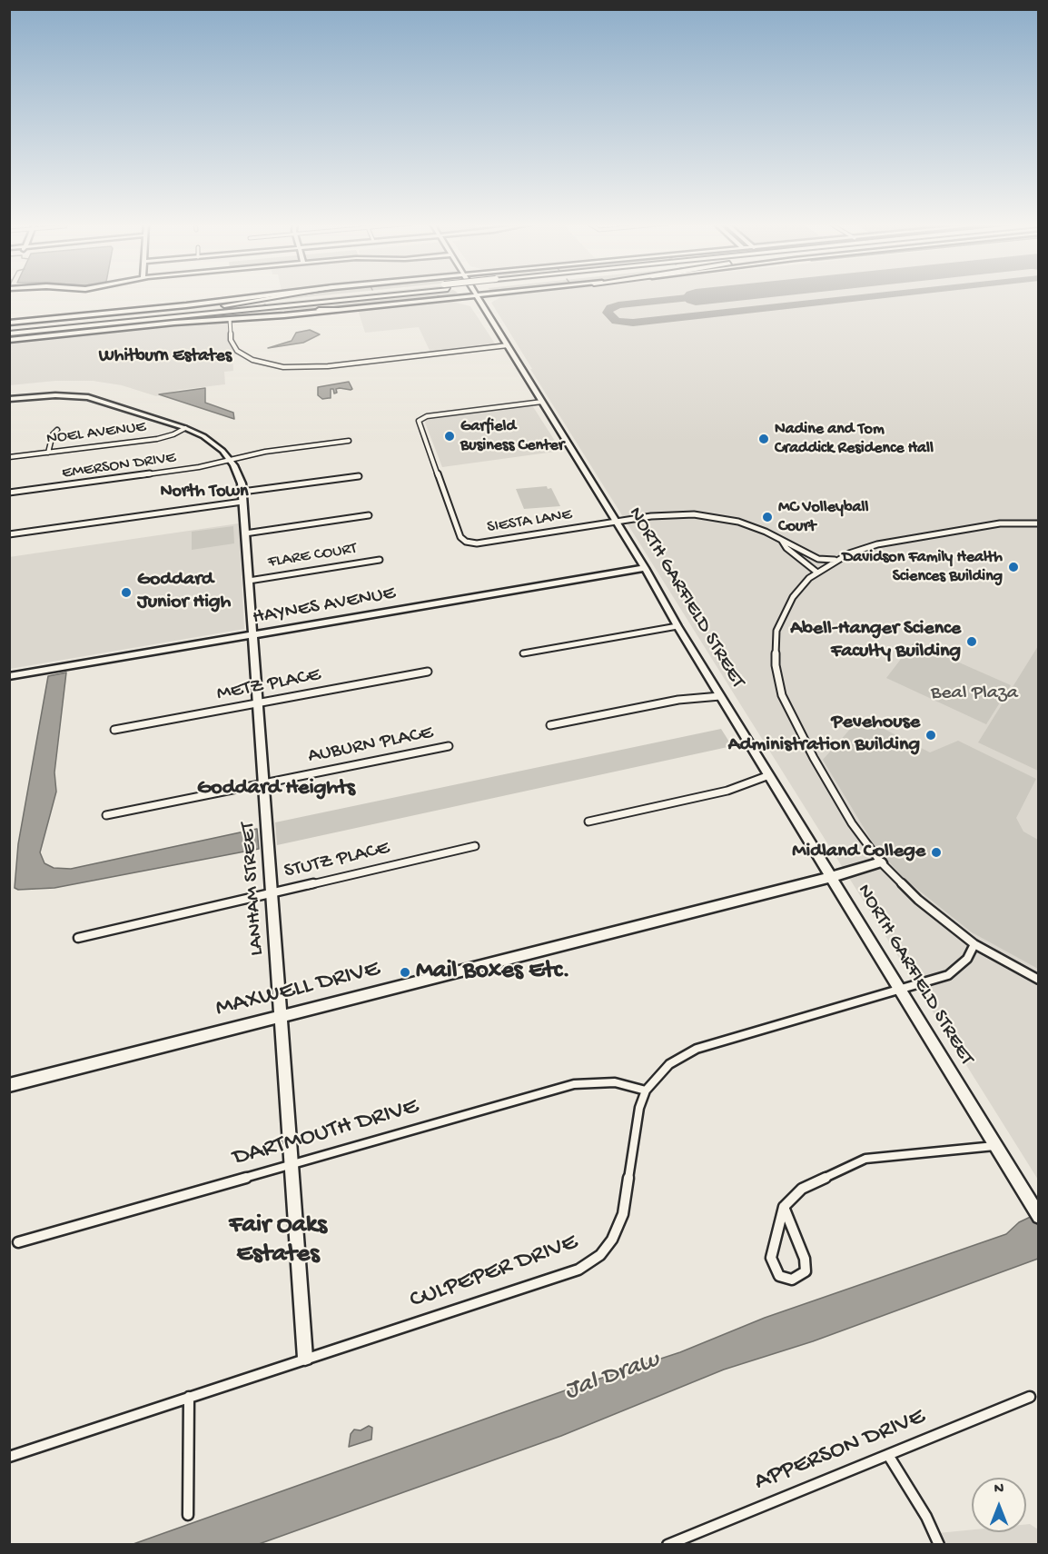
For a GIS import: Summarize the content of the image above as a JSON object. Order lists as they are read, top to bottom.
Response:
{
  "streets": {
    "main road": [
      "NORTH GARFIELD STREET",
      "HAYNES AVENUE",
      "LANHAM STREET",
      "MAXWELL DRIVE"
    ],
    "street": [
      "NOEL AVENUE",
      "EMERSON DRIVE",
      "SIESTA LANE",
      "FLARE COURT",
      "METZ PLACE",
      "AUBURN PLACE",
      "STUTZ PLACE",
      "DARTMOUTH DRIVE",
      "CULPEPER DRIVE",
      "APPERSON DRIVE"
    ]
  },
  "crossings": [
    ["NOEL AVENUE", "LANHAM STREET"],
    ["EMERSON DRIVE", "LANHAM STREET"],
    ["SIESTA LANE", "NORTH GARFIELD STREET"],
    ["FLARE COURT", "LANHAM STREET"],
    ["NORTH GARFIELD STREET", "HAYNES AVENUE"],
    ["NORTH GARFIELD STREET", "MAXWELL DRIVE"],
    ["NORTH GARFIELD STREET", "CULPEPER DRIVE"],
    ["HAYNES AVENUE", "LANHAM STREET"],
    ["METZ PLACE", "LANHAM STREET"],
    ["AUBURN PLACE", "LANHAM STREET"],
    ["STUTZ PLACE", "LANHAM STREET"],
    ["LANHAM STREET", "MAXWELL DRIVE"],
    ["LANHAM STREET", "DARTMOUTH DRIVE"],
    ["LANHAM STREET", "CULPEPER DRIVE"],
    ["DARTMOUTH DRIVE", "CULPEPER DRIVE"]
  ],
  "districts": [
    "Whitburn Estates",
    "North Town",
    "Goddard Heights",
    "Fair Oaks Estates"
  ],
  "water": ["Jal Draw"],
  "parks": ["Beal Plaza"],
  "places": [
    "Garfield Business Center",
    "Nadine and Tom Craddick Residence Hall",
    "MC Volleyball Court",
    "Davidson Family Health Sciences Building",
    "Goddard Junior High",
    "Abell-Hanger Science Faculty Building",
    "Pevehouse Administration Building",
    "Midland College",
    "Mail Boxes Etc."
  ],
  "north": "top"
}
